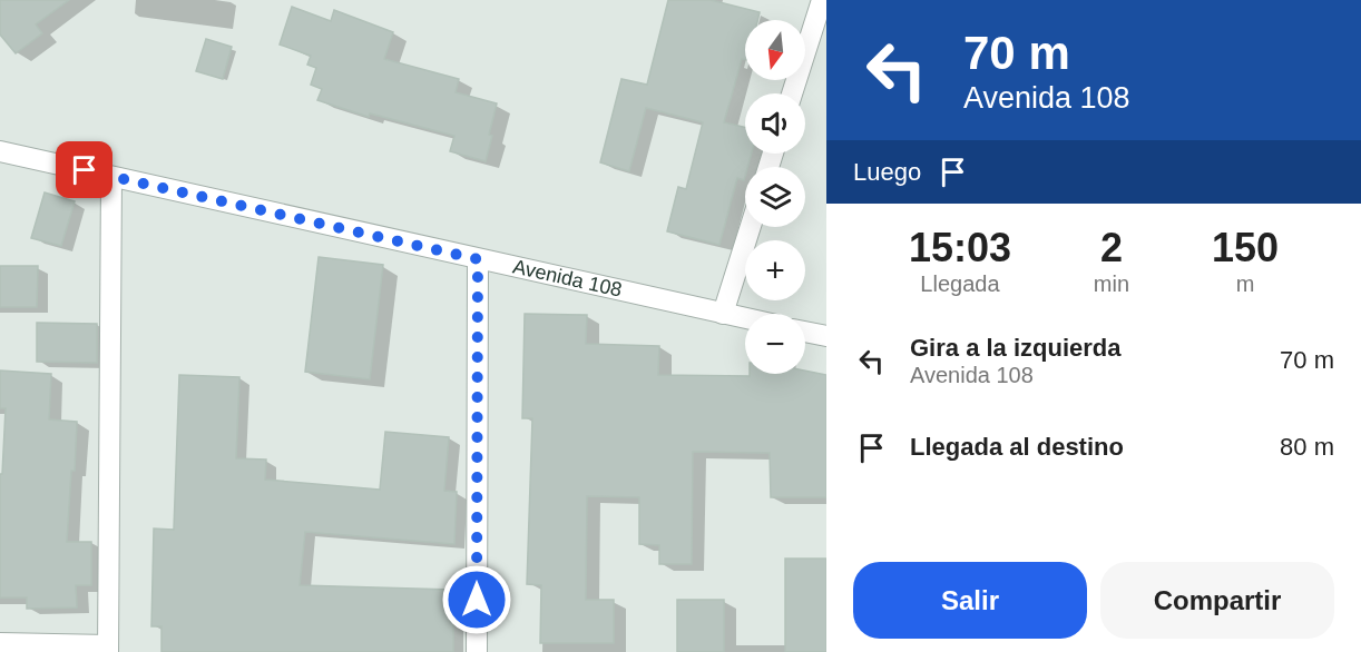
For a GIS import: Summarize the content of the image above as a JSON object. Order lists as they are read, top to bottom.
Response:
{
  "streets": {
    "street": ["Avenida 108"]
  },
  "north": "bottom",
  "page": {
    "turn": ["70 m", "Avenida 108"],
    "map_buttons": ["+", "−"],
    "then": "Luego",
    "eta": [
      "15:03",
      "Llegada",
      "2",
      "min",
      "150",
      "m"
    ],
    "list": [
      {
        "name": "Gira a la izquierda",
        "note": "Avenida 108",
        "value": "70 m"
      },
      {
        "name": "Llegada al destino",
        "value": "80 m"
      }
    ],
    "buttons": ["Salir", "Compartir"]
  }
}
